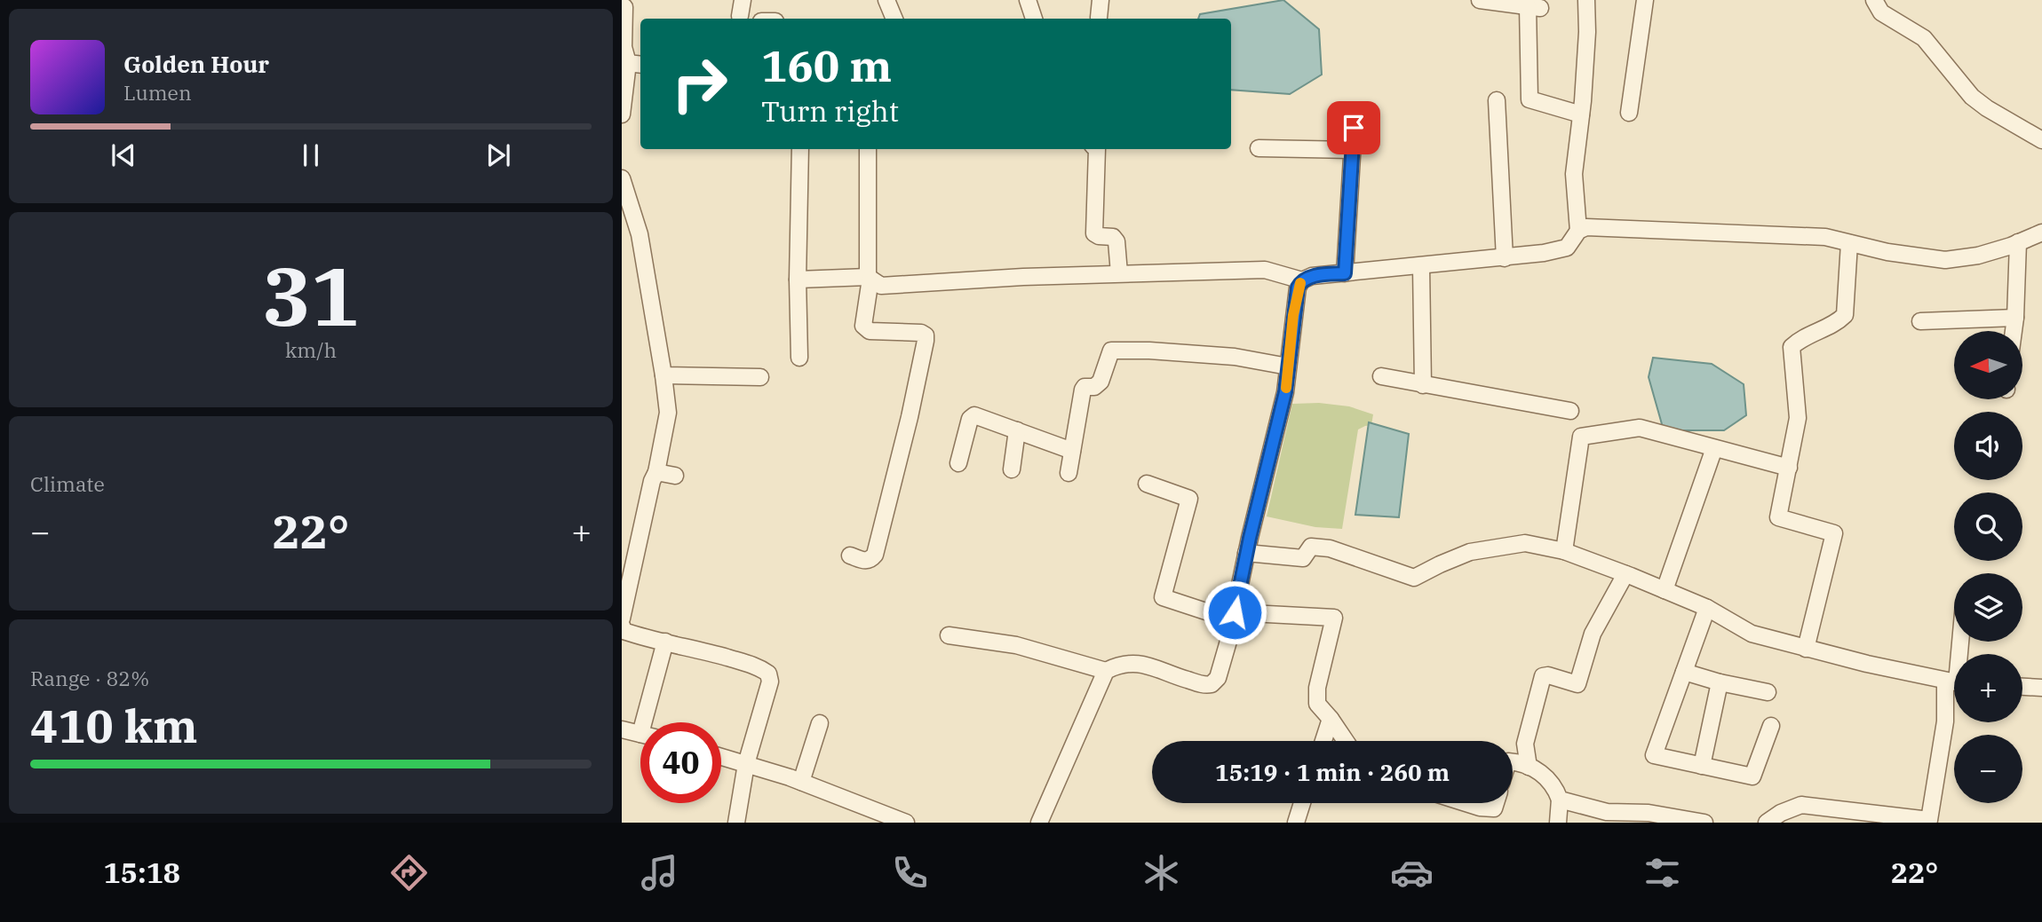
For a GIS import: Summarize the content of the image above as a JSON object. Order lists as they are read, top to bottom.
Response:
{
  "north": "left",
  "page": {
    "turn": ["160 m", "Turn right"],
    "song": ["Golden Hour", "Lumen"],
    "tile": [
      ["31", "km/h"],
      "Climate",
      ["Range · 82%", "410 km"]
    ],
    "map_buttons": ["+", "−"],
    "heat": ["−", "22°", "+"],
    "limit": "40",
    "trip": "15:19 · 1 min · 260 m",
    "tabs": ["15:18", "22°"]
  }
}
